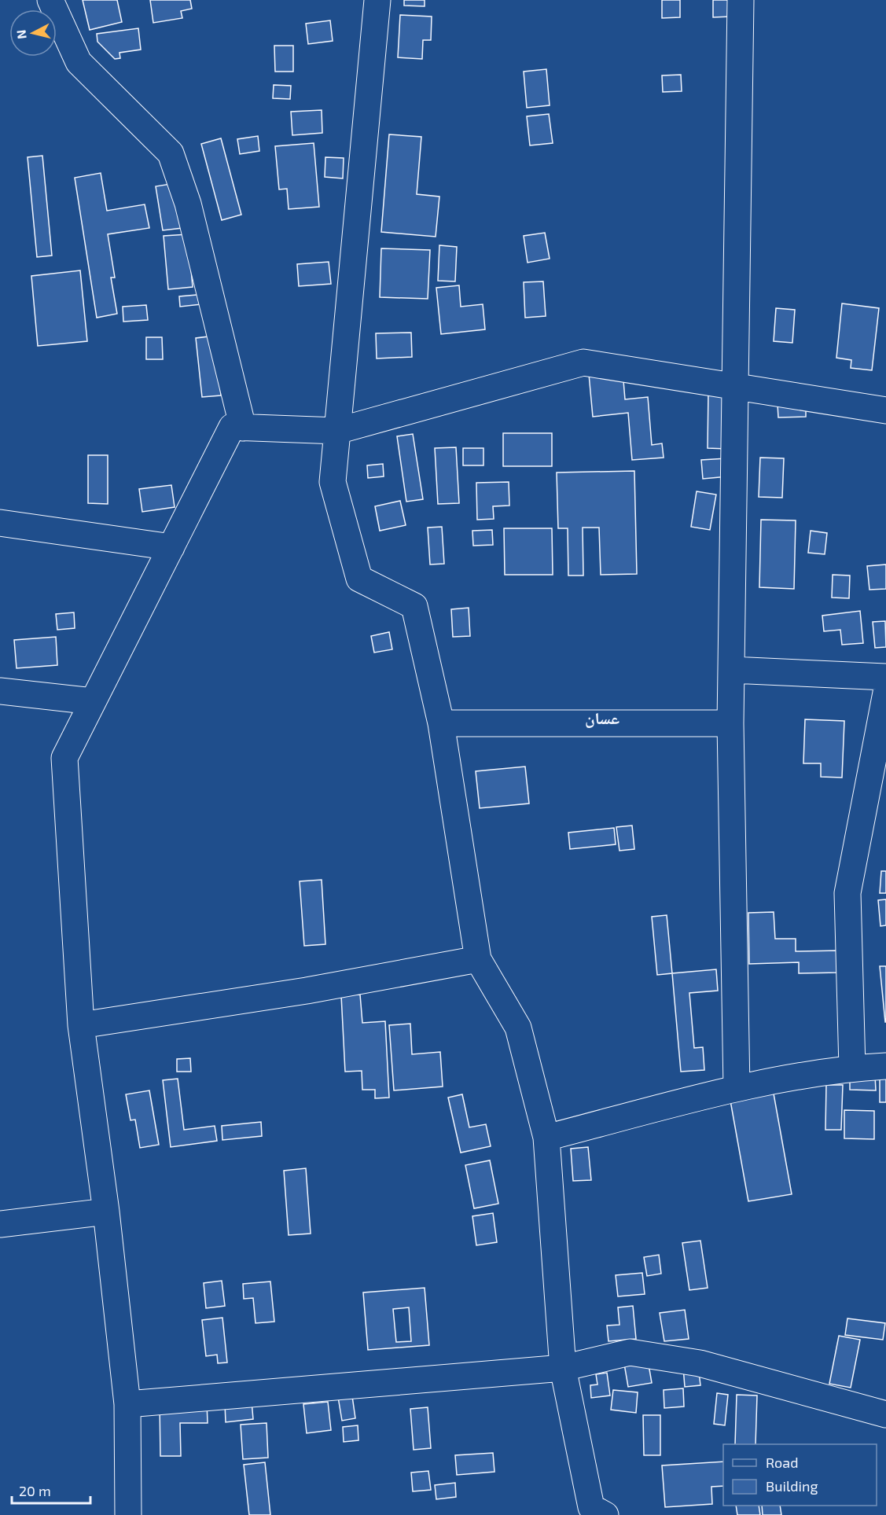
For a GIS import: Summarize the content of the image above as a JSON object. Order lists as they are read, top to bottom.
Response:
{
  "districts": ["عسان"],
  "legend": ["Road", "Building"],
  "scale_bar": "20 m",
  "north": "left"
}
